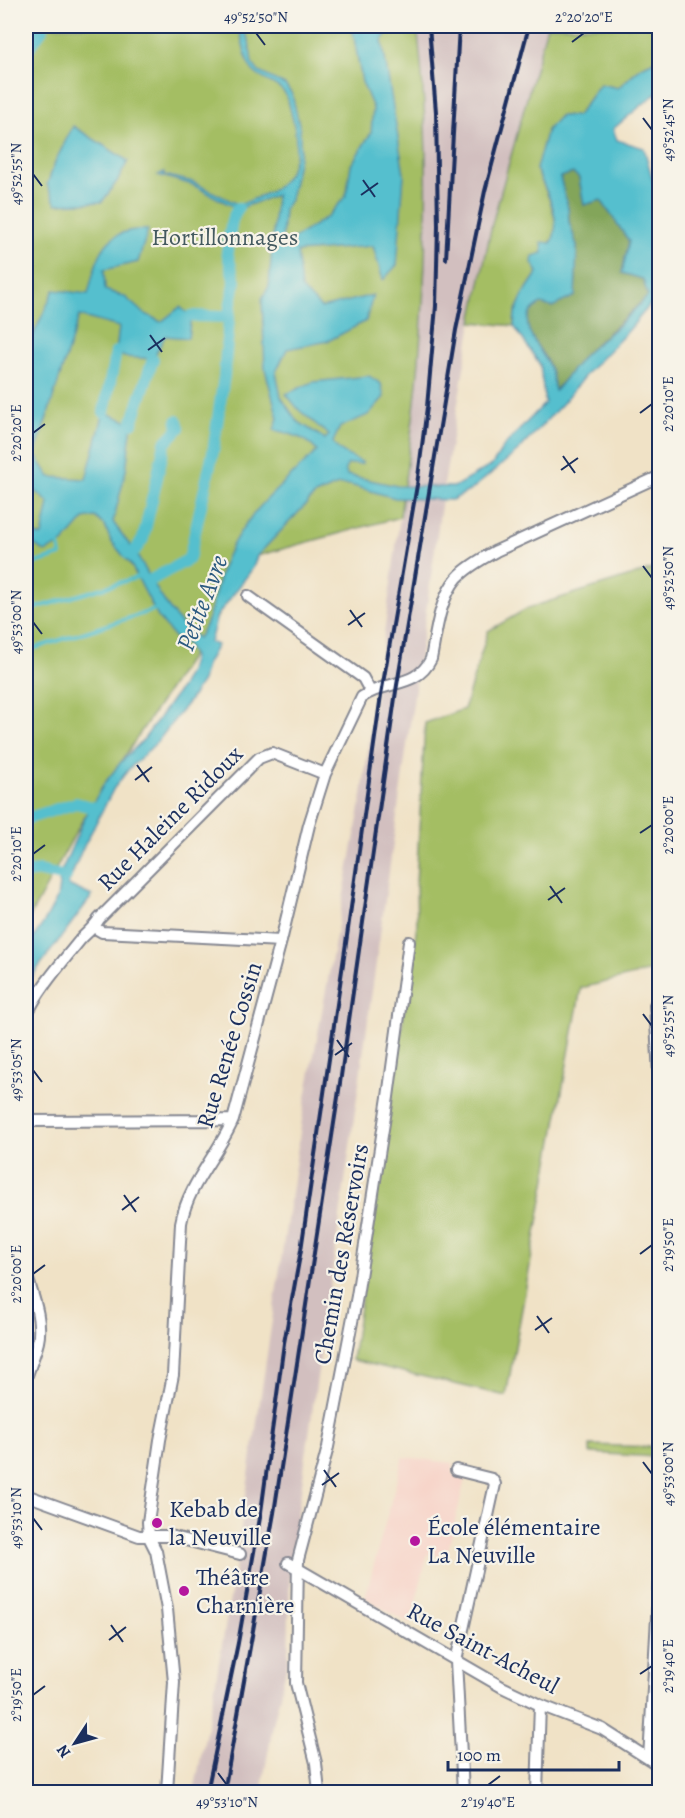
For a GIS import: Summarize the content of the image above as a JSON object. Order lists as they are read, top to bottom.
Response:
{
  "streets": {
    "street": [
      "Rue Haleine Ridoux",
      "Rue Renée Cossin",
      "Chemin des Réservoirs",
      "Rue Saint-Acheul"
    ]
  },
  "crossings": [
    ["Rue Haleine Ridoux", "Rue Renée Cossin"],
    ["Chemin des Réservoirs", "Rue Saint-Acheul"]
  ],
  "water": ["Petite Avre"],
  "parks": ["Hortillonnages"],
  "places": ["Kebab de la Neuville", "École élémentaire La Neuville", "Théâtre Charnière"],
  "scale_bar": "100 m",
  "north": "bottom left",
  "coordinates": [
    "49°52'50\"N",
    "2°20'20\"E",
    "49°52'45\"N",
    "49°52'55\"N",
    "2°20'10\"E",
    "49°53'00\"N",
    "2°20'00\"E",
    "49°53'05\"N",
    "2°19'50\"E",
    "49°53'10\"N",
    "2°19'40\"E"
  ]
}
